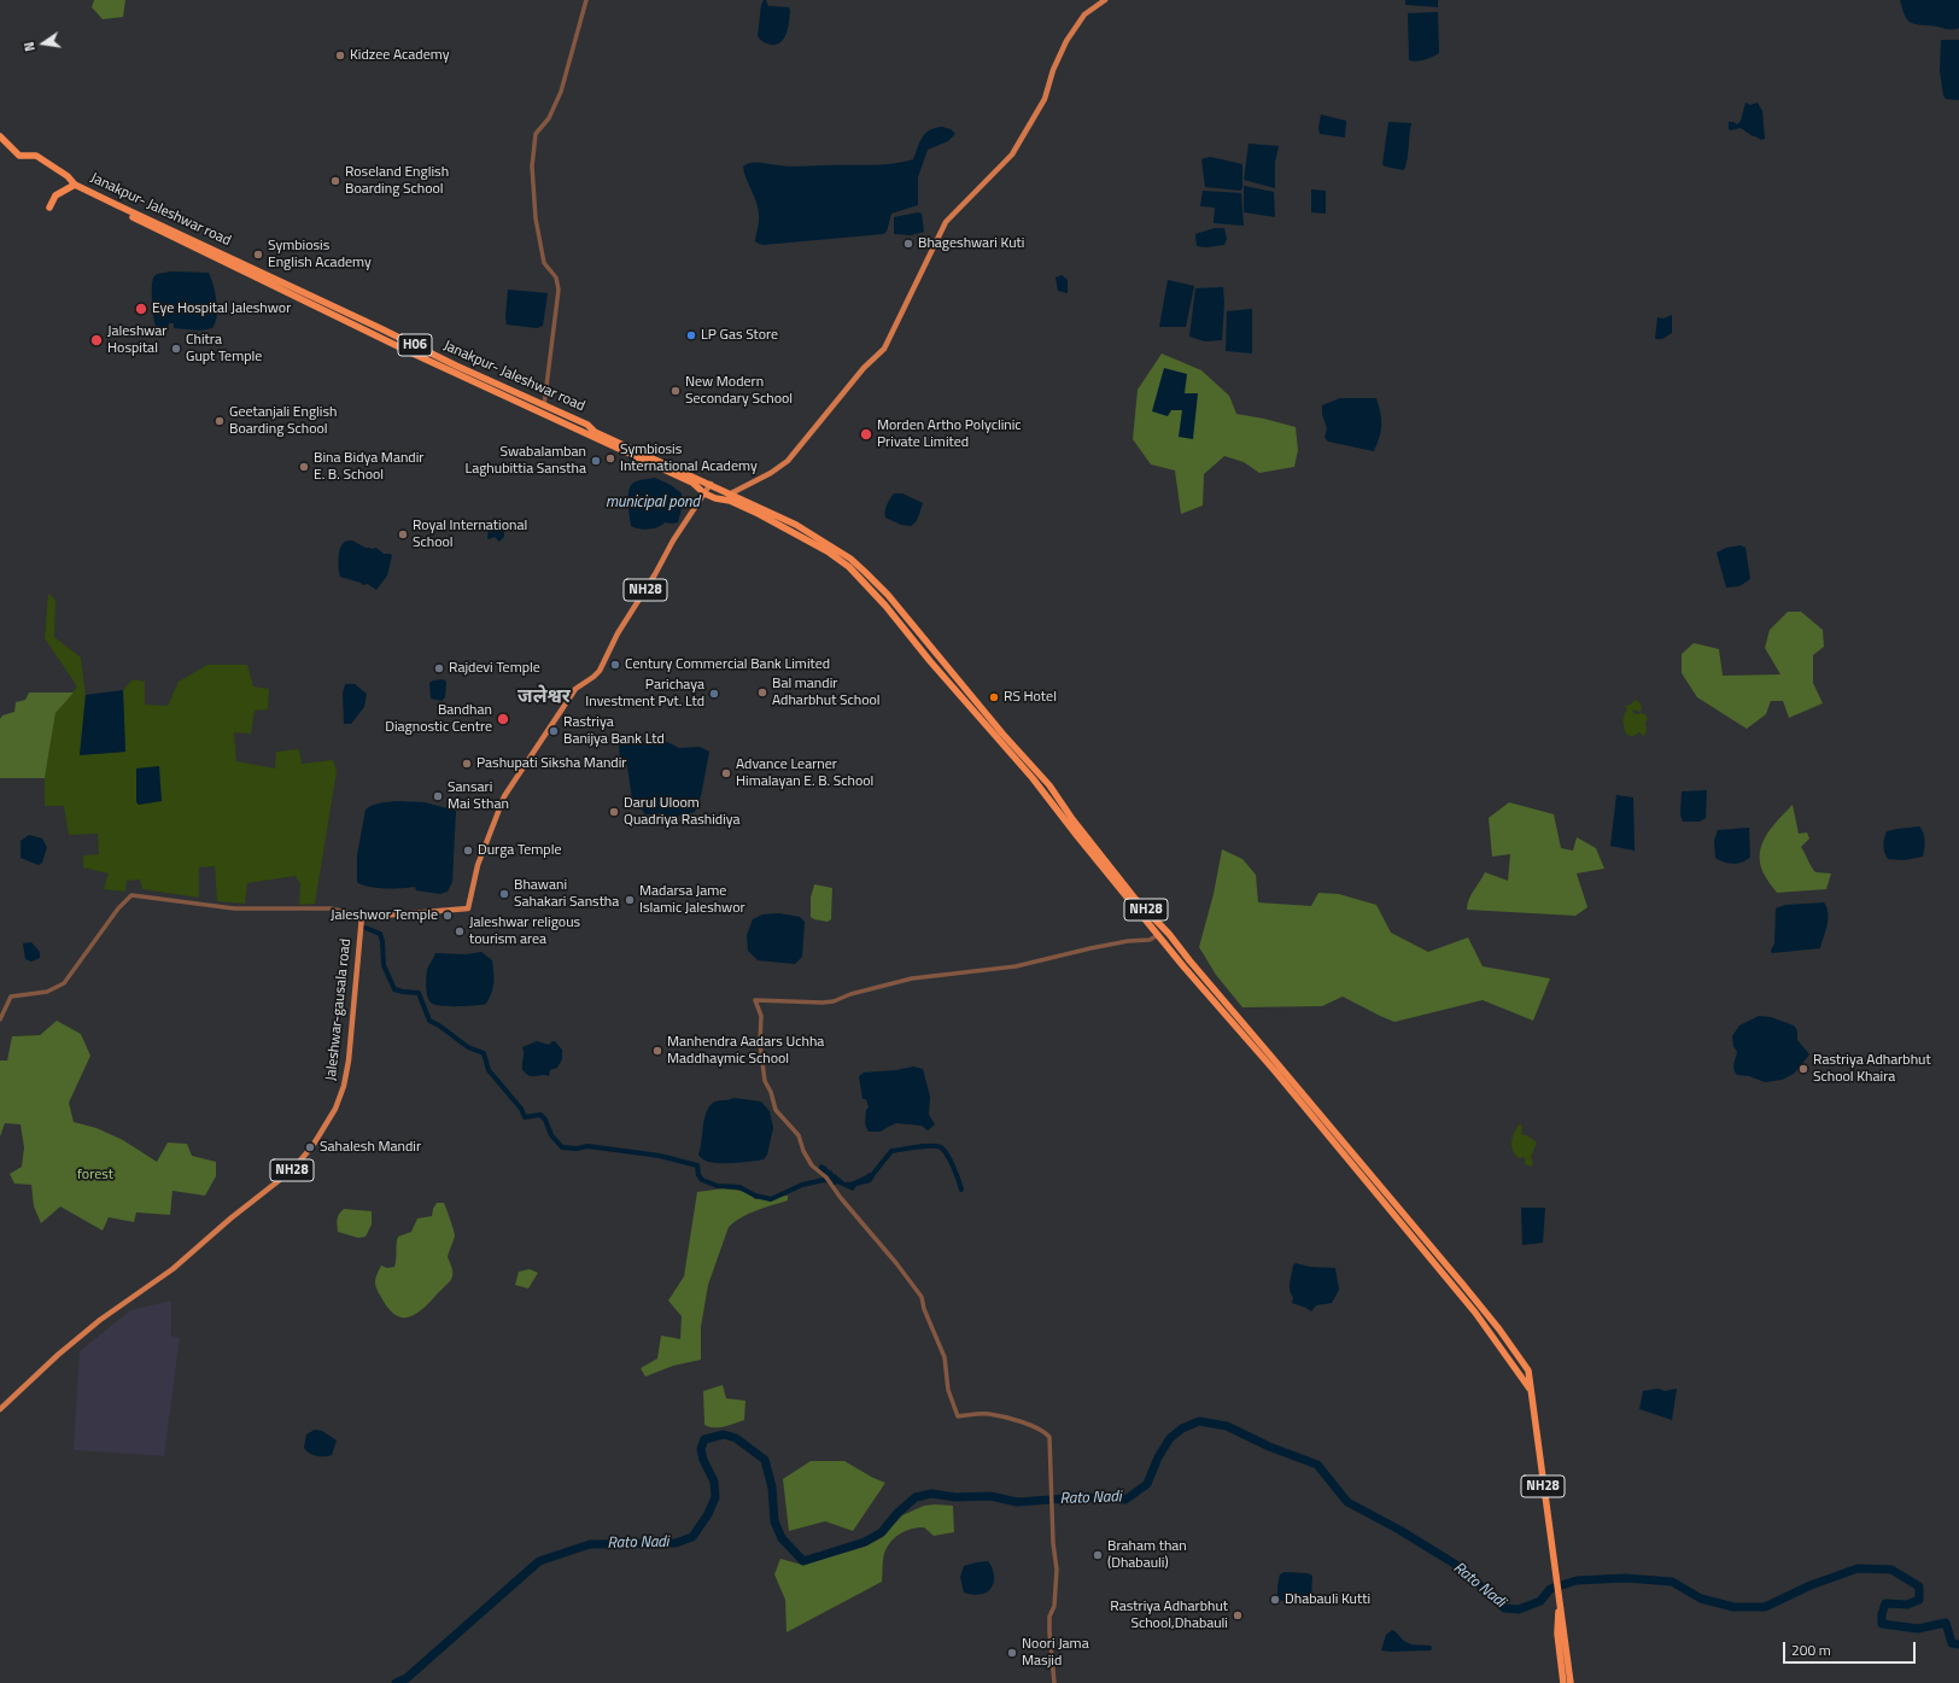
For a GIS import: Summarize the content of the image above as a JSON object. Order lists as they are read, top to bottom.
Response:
{
  "streets": {
    "highway": ["Janakpur- Jaleshwar road", "H06", "NH28"],
    "main road": ["Jaleshwar-gausala road"]
  },
  "crossings": [
    ["Janakpur- Jaleshwar road", "H06"],
    ["Janakpur- Jaleshwar road", "NH28"],
    ["H06", "NH28"],
    ["NH28", "Jaleshwar-gausala road"]
  ],
  "districts": ["जलेश्वर"],
  "water": ["municipal pond", "Rato Nadi"],
  "parks": ["forest"],
  "places": [
    "Kidzee Academy",
    "Roseland English Boarding School",
    "Bhageshwari Kuti",
    "Symbiosis English Academy",
    "Eye Hospital Jaleshwor",
    "LP Gas Store",
    "Jaleshwar Hospital",
    "Chitra Gupt Temple",
    "New Modern Secondary School",
    "Geetanjali English Boarding School",
    "Morden Artho Polyclinic Private Limited",
    "Symbiosis International Academy",
    "Swabalamban Laghubittia Sanstha",
    "Bina Bidya Mandir E. B. School",
    "Royal International School",
    "Century Commercial Bank Limited",
    "Rajdevi Temple",
    "Bal mandir Adharbhut School",
    "Parichaya Investment Pvt. Ltd",
    "RS Hotel",
    "Bandhan Diagnostic Centre",
    "Rastriya Banijya Bank Ltd",
    "Pashupati Siksha Mandir",
    "Advance Learner Himalayan E. B. School",
    "Sansari Mai Sthan",
    "Darul Uloom Quadriya Rashidiya",
    "Durga Temple",
    "Bhawani Sahakari Sanstha",
    "Madarsa Jame Islamic Jaleshwor",
    "Jaleshwor Temple",
    "Jaleshwar religous tourism area",
    "Manhendra Aadars Uchha Maddhaymic School",
    "Rastriya Adharbhut School Khaira",
    "Sahalesh Mandir",
    "Braham than (Dhabauli)",
    "Dhabauli Kutti",
    "Rastriya Adharbhut School,Dhabauli",
    "Noori Jama Masjid"
  ],
  "scale_bar": "200 m",
  "north": "left"
}
